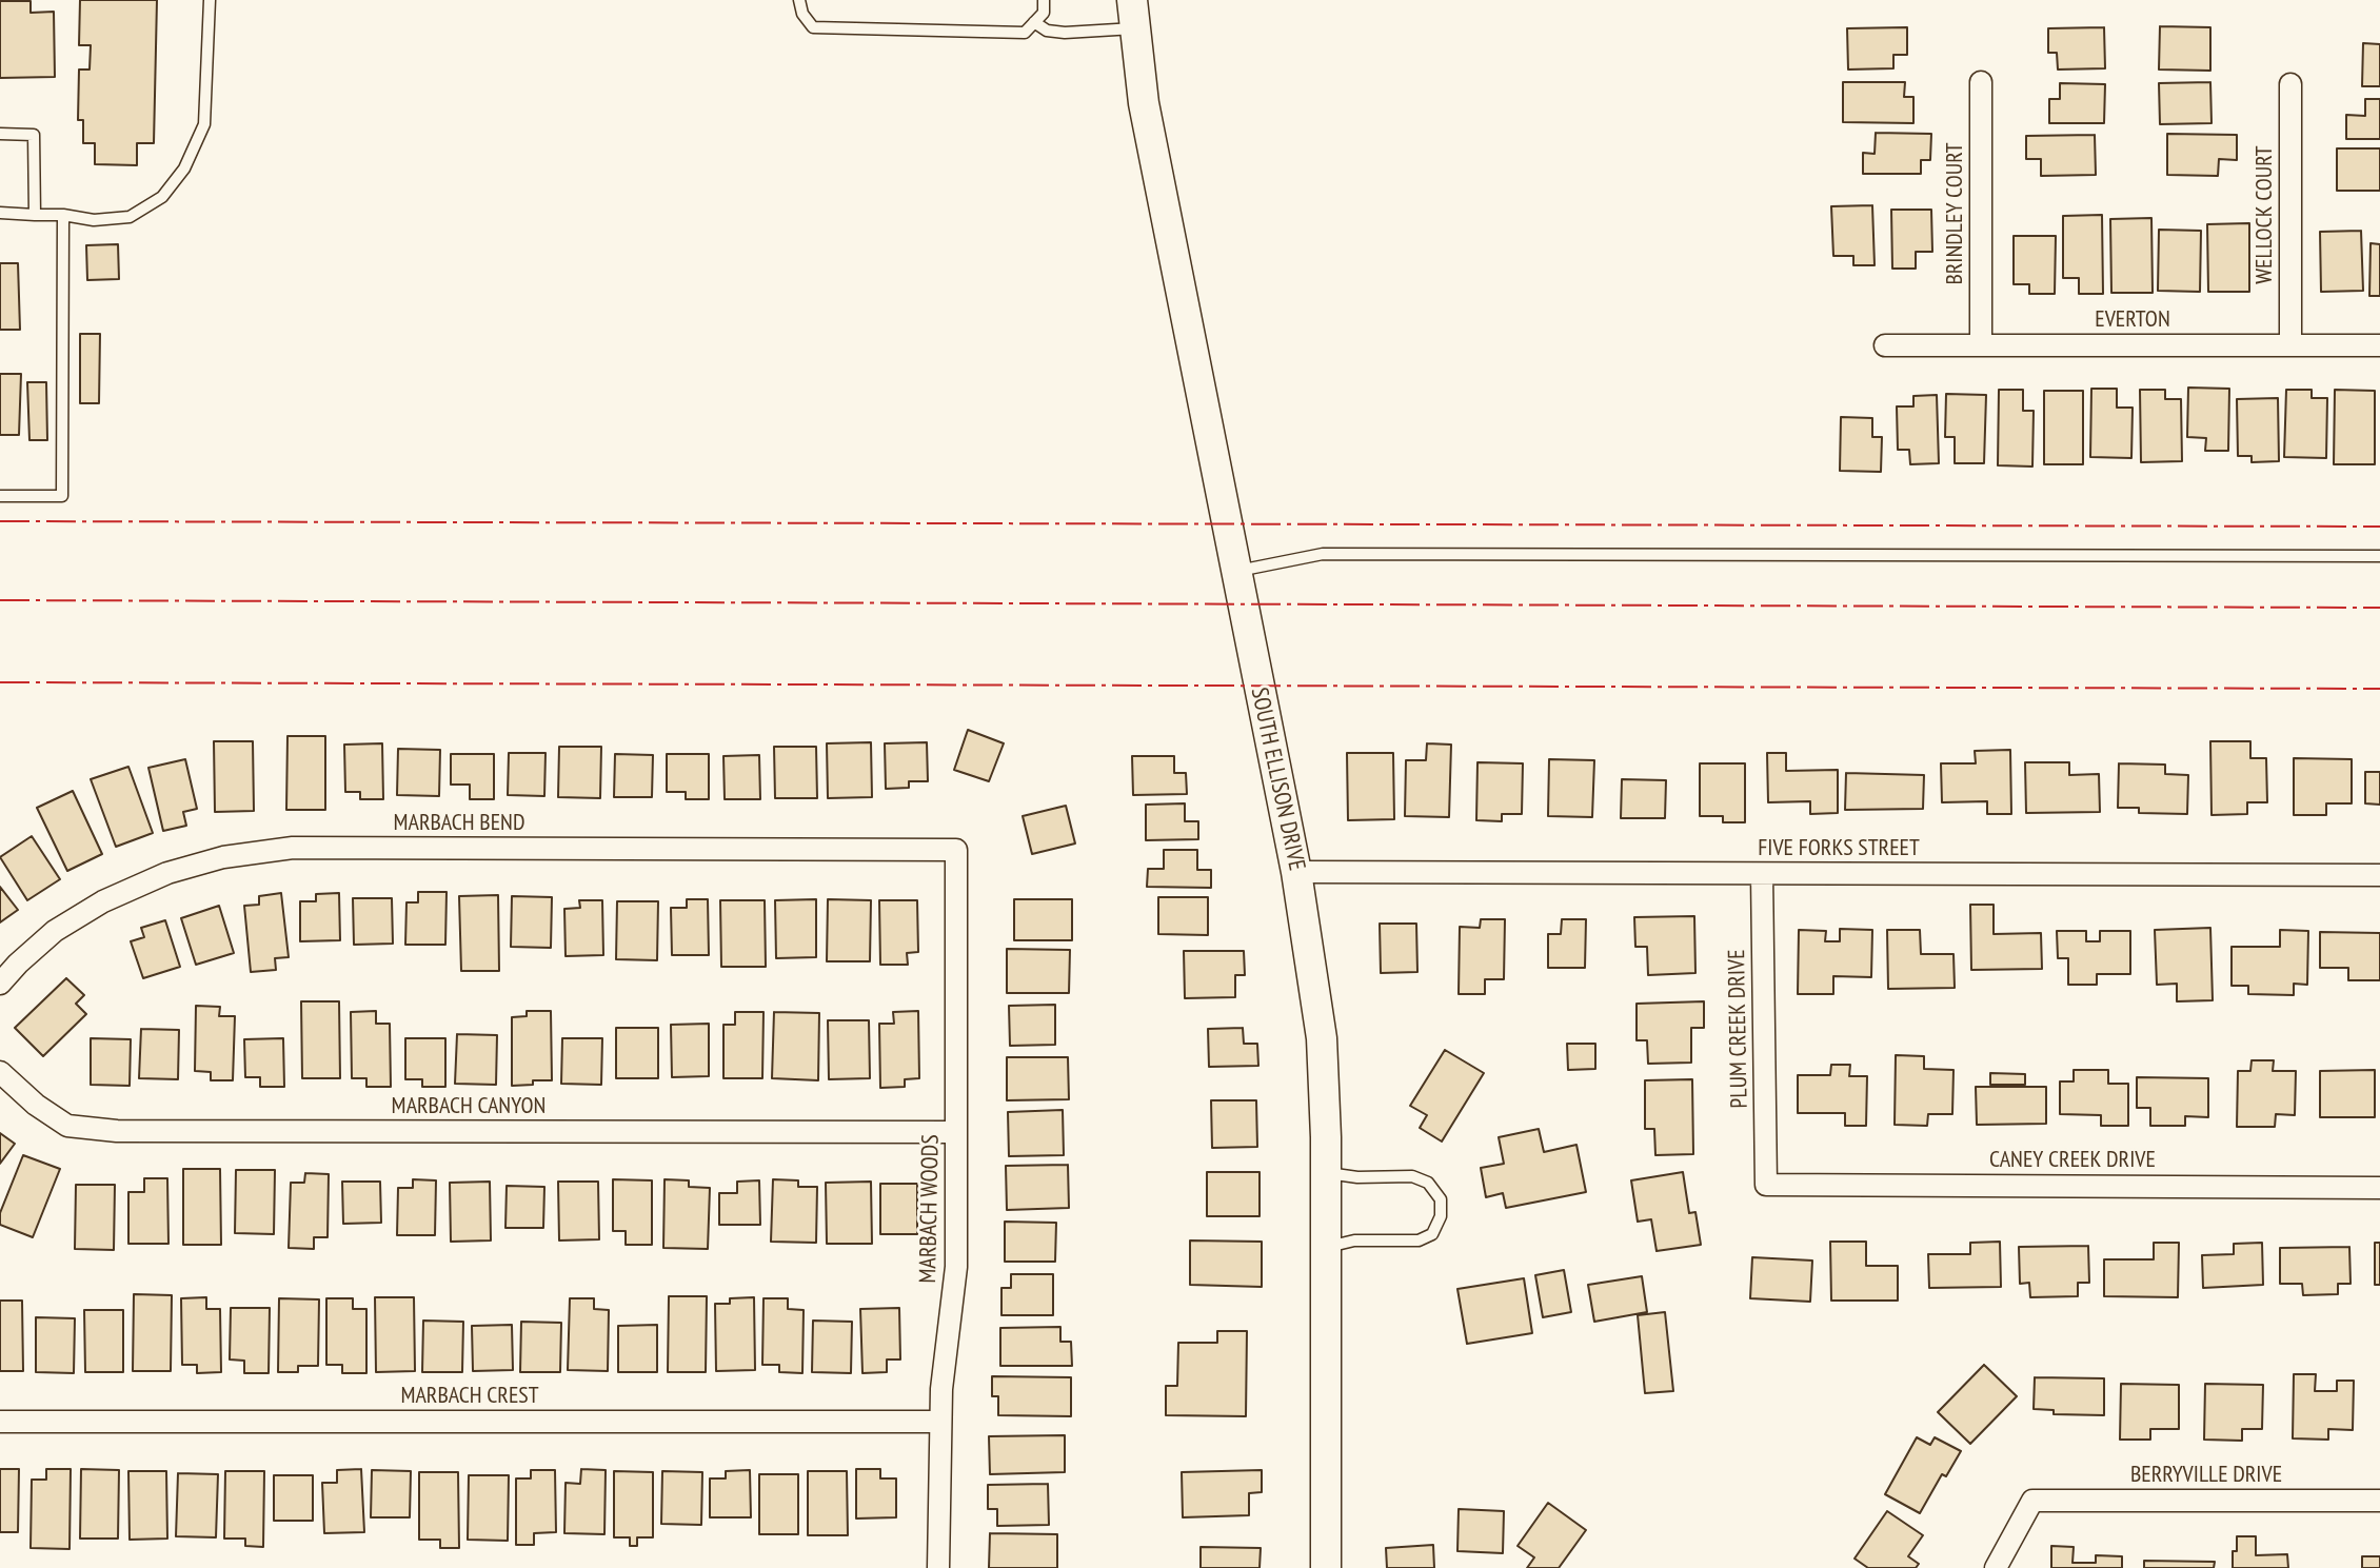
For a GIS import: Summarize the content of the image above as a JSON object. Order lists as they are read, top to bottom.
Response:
{
  "streets": {
    "street": [
      "BRINDLEY COURT",
      "WELLOCK COURT",
      "EVERTON",
      "SOUTH ELLISON DRIVE",
      "MARBACH BEND",
      "FIVE FORKS STREET",
      "PLUM CREEK DRIVE",
      "MARBACH CANYON",
      "CANEY CREEK DRIVE",
      "MARBACH WOODS",
      "MARBACH CREST",
      "BERRYVILLE DRIVE"
    ]
  },
  "crossings": [
    ["BRINDLEY COURT", "EVERTON"],
    ["WELLOCK COURT", "EVERTON"],
    ["SOUTH ELLISON DRIVE", "FIVE FORKS STREET"],
    ["MARBACH BEND", "MARBACH WOODS"],
    ["FIVE FORKS STREET", "PLUM CREEK DRIVE"],
    ["PLUM CREEK DRIVE", "CANEY CREEK DRIVE"],
    ["MARBACH CANYON", "MARBACH WOODS"],
    ["MARBACH WOODS", "MARBACH CREST"]
  ]
}
